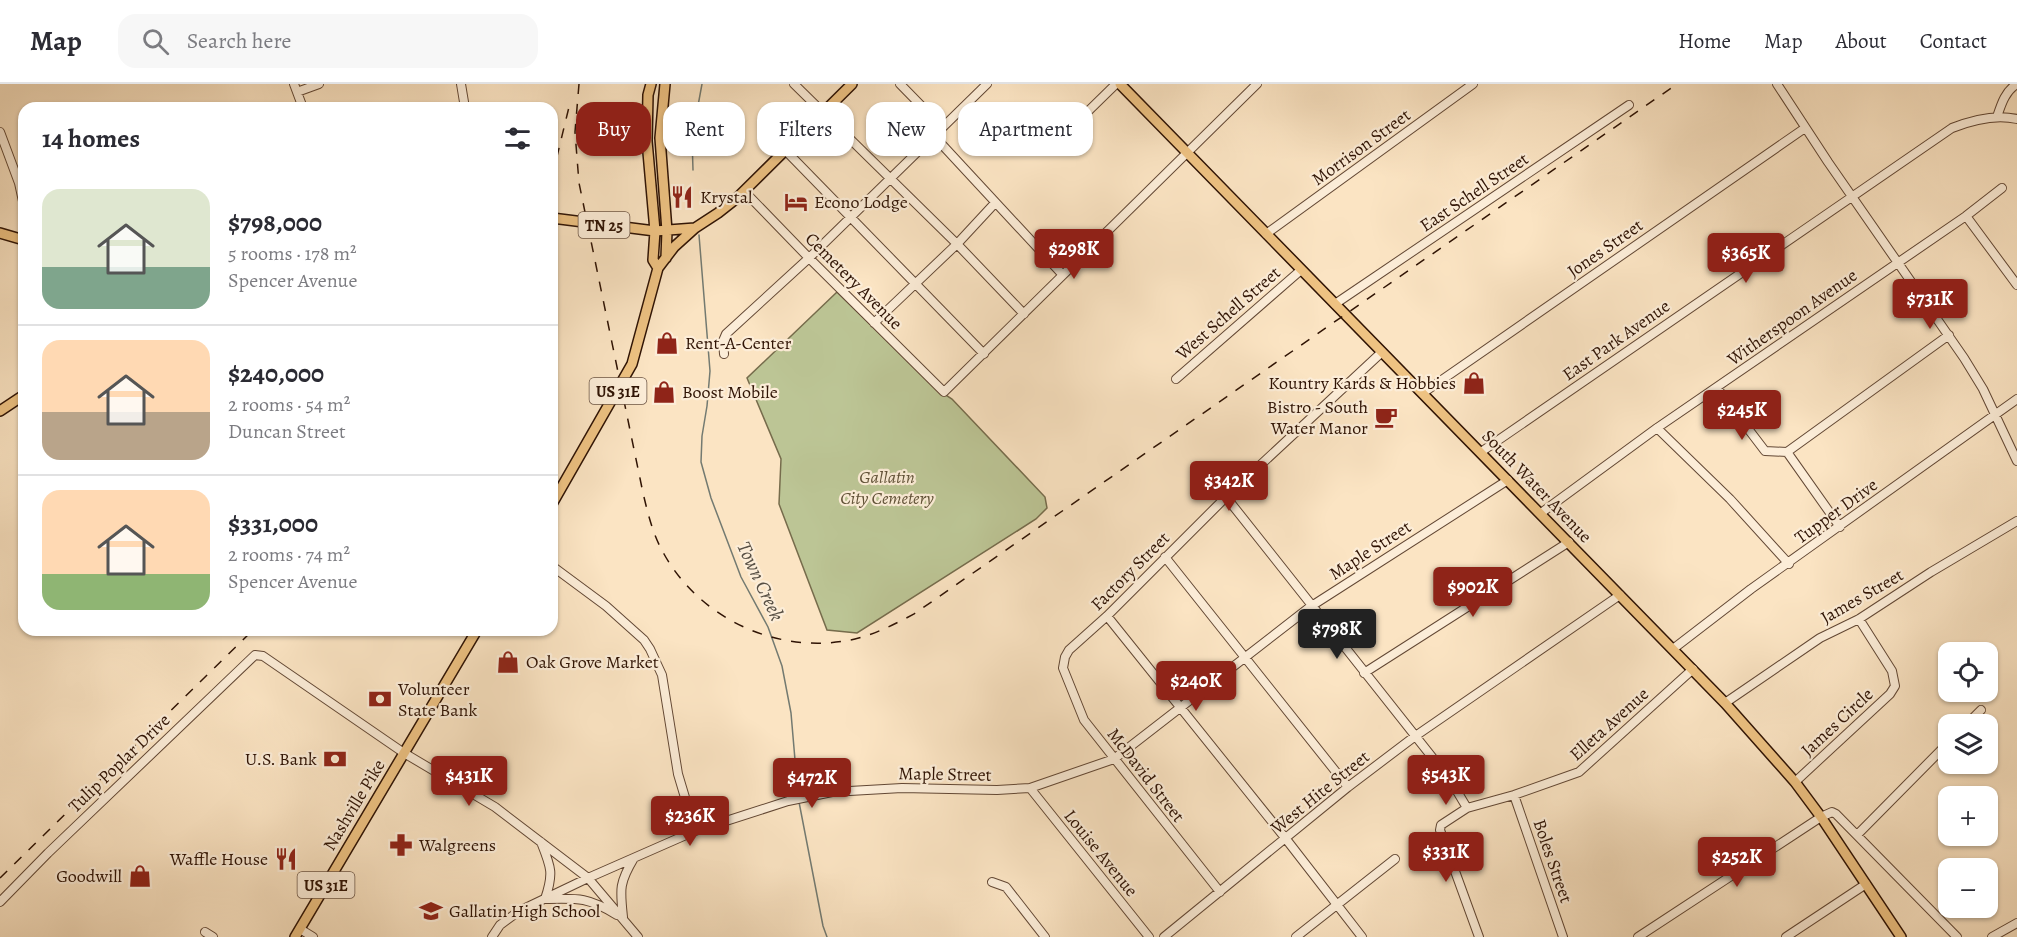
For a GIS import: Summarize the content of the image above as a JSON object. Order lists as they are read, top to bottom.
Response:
{
  "streets": {
    "main road": [
      "TN 25",
      "US 31E",
      "South Water Avenue",
      "Nashville Pike"
    ],
    "street": [
      "Morrison Street",
      "East Schell Street",
      "Jones Street",
      "Cemetery Avenue",
      "West Schell Street",
      "Witherspoon Avenue",
      "East Park Avenue",
      "Tupper Drive",
      "Maple Street",
      "Factory Street",
      "James Street",
      "James Circle",
      "Elleta Avenue",
      "Tulip Poplar Drive",
      "McDavid Street",
      "West Hite Street",
      "Louise Avenue",
      "Boles Street"
    ]
  },
  "crossings": [
    ["Morrison Street", "South Water Avenue"],
    ["East Schell Street", "South Water Avenue"],
    ["TN 25", "Cemetery Avenue"],
    ["TN 25", "US 31E"],
    ["Jones Street", "South Water Avenue"],
    ["West Schell Street", "South Water Avenue"],
    ["Witherspoon Avenue", "South Water Avenue"],
    ["East Park Avenue", "South Water Avenue"],
    ["US 31E", "Tulip Poplar Drive"],
    ["US 31E", "Nashville Pike"],
    ["South Water Avenue", "Tupper Drive"],
    ["South Water Avenue", "Maple Street"],
    ["South Water Avenue", "Factory Street"],
    ["South Water Avenue", "James Street"],
    ["South Water Avenue", "James Circle"],
    ["South Water Avenue", "Elleta Avenue"],
    ["South Water Avenue", "West Hite Street"],
    ["Maple Street", "McDavid Street"],
    ["Maple Street", "Louise Avenue"],
    ["Factory Street", "McDavid Street"],
    ["James Street", "James Circle"],
    ["Elleta Avenue", "Boles Street"],
    ["Tulip Poplar Drive", "Nashville Pike"],
    ["McDavid Street", "West Hite Street"]
  ],
  "water": ["Town Creek"],
  "parks": ["Gallatin City Cemetery"],
  "places": {
    "restaurant": ["Krystal", "Waffle House"],
    "hotel": ["Econo Lodge"],
    "shop": [
      "Rent-A-Center",
      "Kountry Kards & Hobbies",
      "Boost Mobile",
      "Oak Grove Market",
      "Goodwill"
    ],
    "cafe": ["Bistro - South Water Manor"],
    "bank": ["Volunteer State Bank", "U.S. Bank"],
    "pharmacy": ["Walgreens"],
    "school or university": ["Gallatin High School"]
  },
  "page": {
    "header": "Map",
    "search": "Search here",
    "nav": [
      "Home",
      "Map",
      "About",
      "Contact"
    ],
    "chip": [
      "Buy",
      "Rent",
      "Filters",
      "New",
      "Apartment"
    ],
    "heading": "14 homes",
    "list": [
      {
        "name": "$798,000",
        "note": "5 rooms · 178 m² · Spencer Avenue"
      },
      {
        "name": "$240,000",
        "note": "2 rooms · 54 m² · Duncan Street"
      },
      {
        "name": "$331,000",
        "note": "2 rooms · 74 m² · Spencer Avenue"
      }
    ],
    "price": [
      "$298K",
      "$365K",
      "$731K",
      "$245K",
      "$342K",
      "$902K",
      "$798K",
      "$240K",
      "$543K",
      "$431K",
      "$472K",
      "$236K",
      "$331K",
      "$252K"
    ],
    "map_buttons": ["+", "−"]
  }
}
